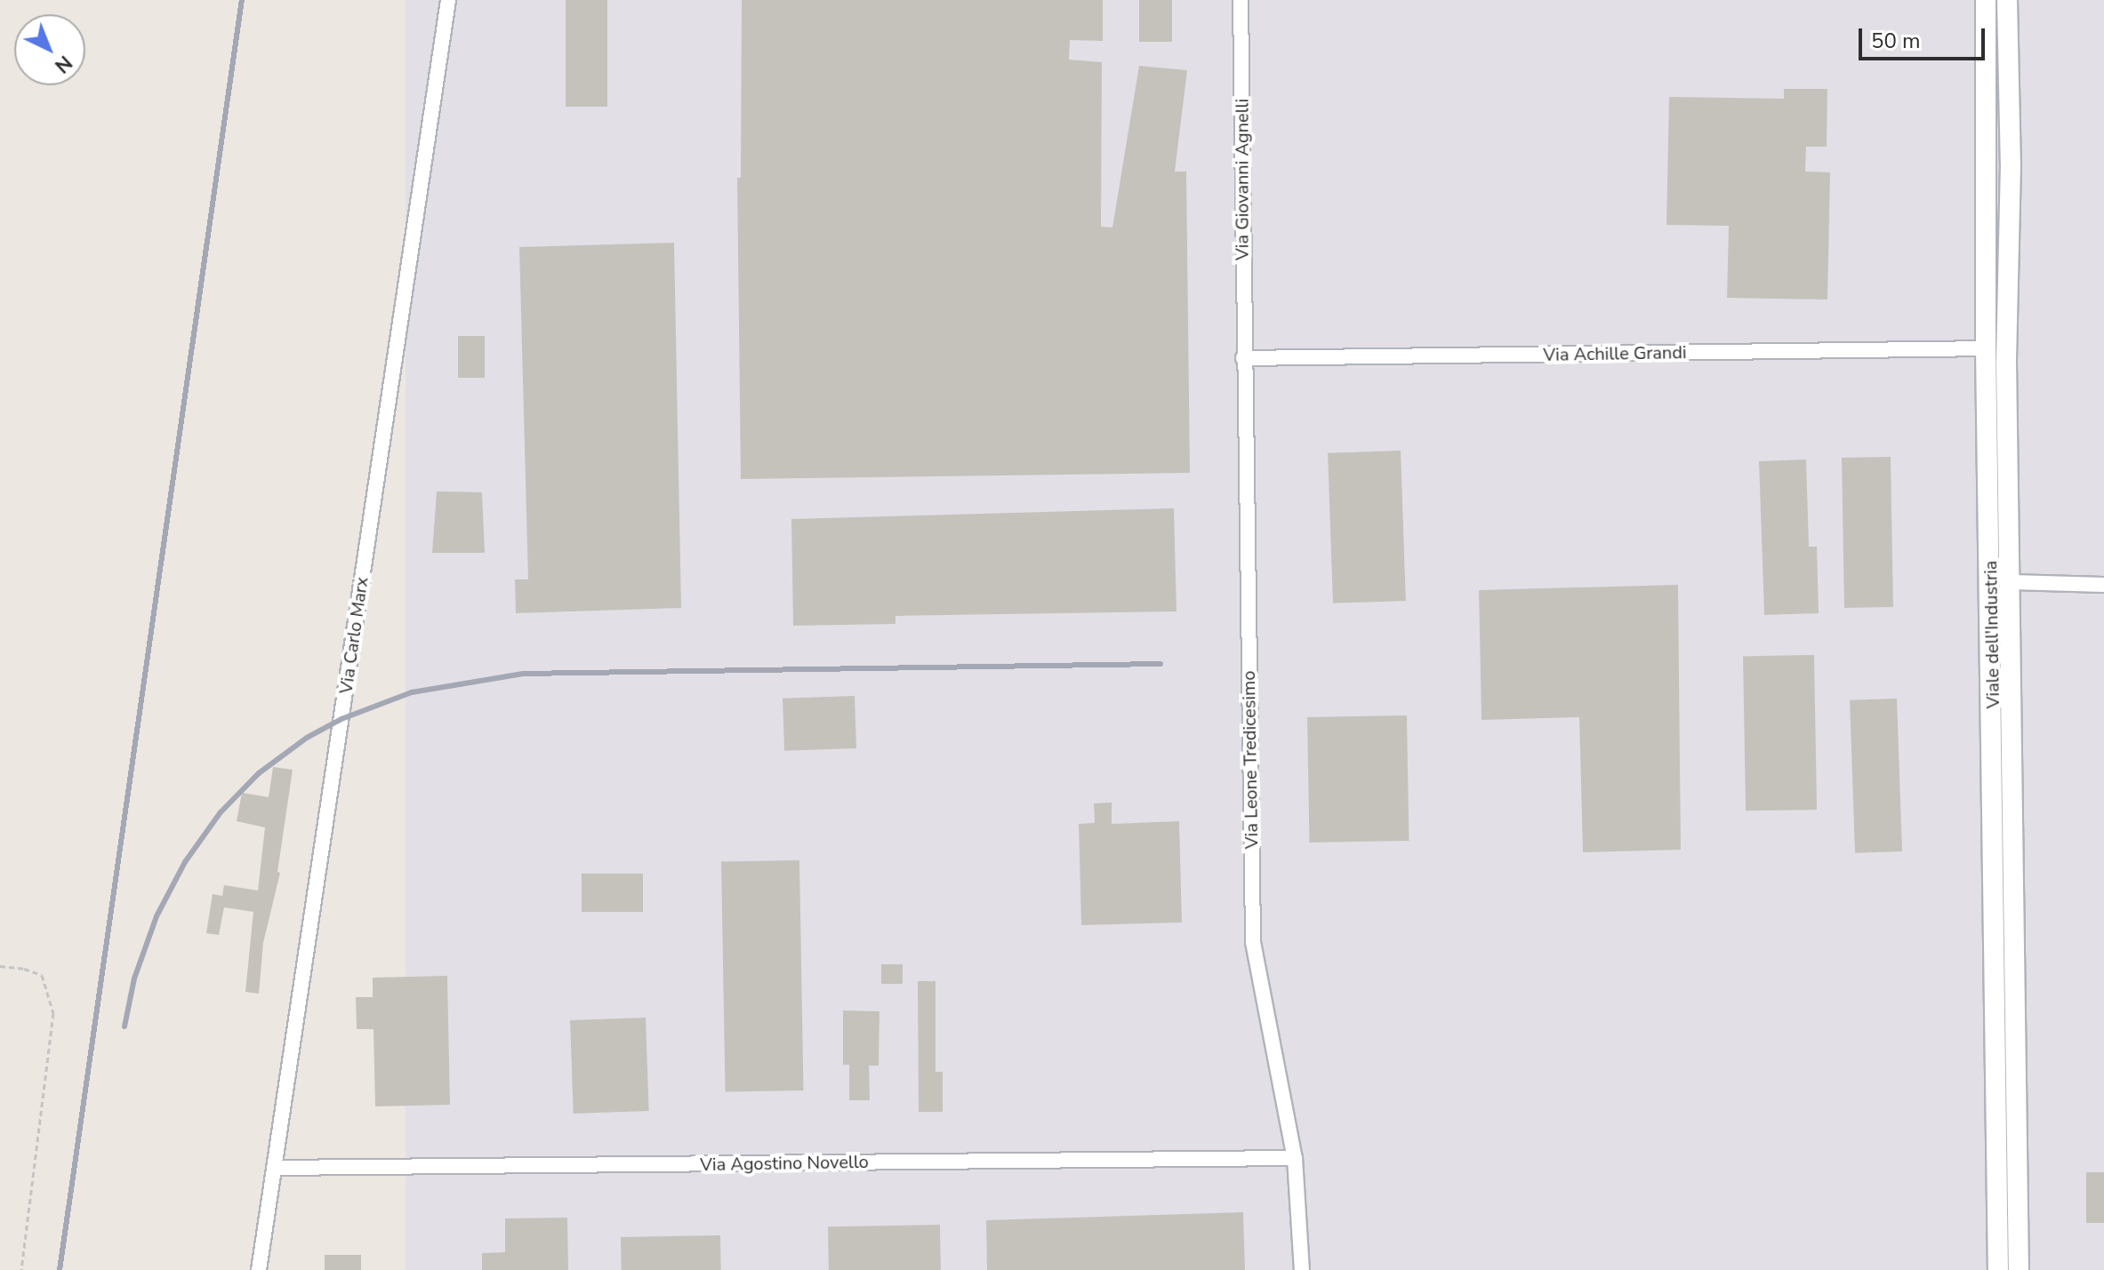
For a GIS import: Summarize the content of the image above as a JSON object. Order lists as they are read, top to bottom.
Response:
{
  "streets": {
    "main road": ["Viale dell'Industria"],
    "street": [
      "Via Giovanni Agnelli",
      "Via Achille Grandi",
      "Via Carlo Marx",
      "Via Leone Tredicesimo",
      "Via Agostino Novello"
    ]
  },
  "crossings": [
    ["Via Giovanni Agnelli", "Via Achille Grandi"],
    ["Via Giovanni Agnelli", "Via Leone Tredicesimo"],
    ["Via Achille Grandi", "Viale dell'Industria"],
    ["Via Achille Grandi", "Via Leone Tredicesimo"],
    ["Via Carlo Marx", "Via Agostino Novello"],
    ["Via Leone Tredicesimo", "Via Agostino Novello"]
  ],
  "scale_bar": "50 m",
  "north": "bottom right"
}
